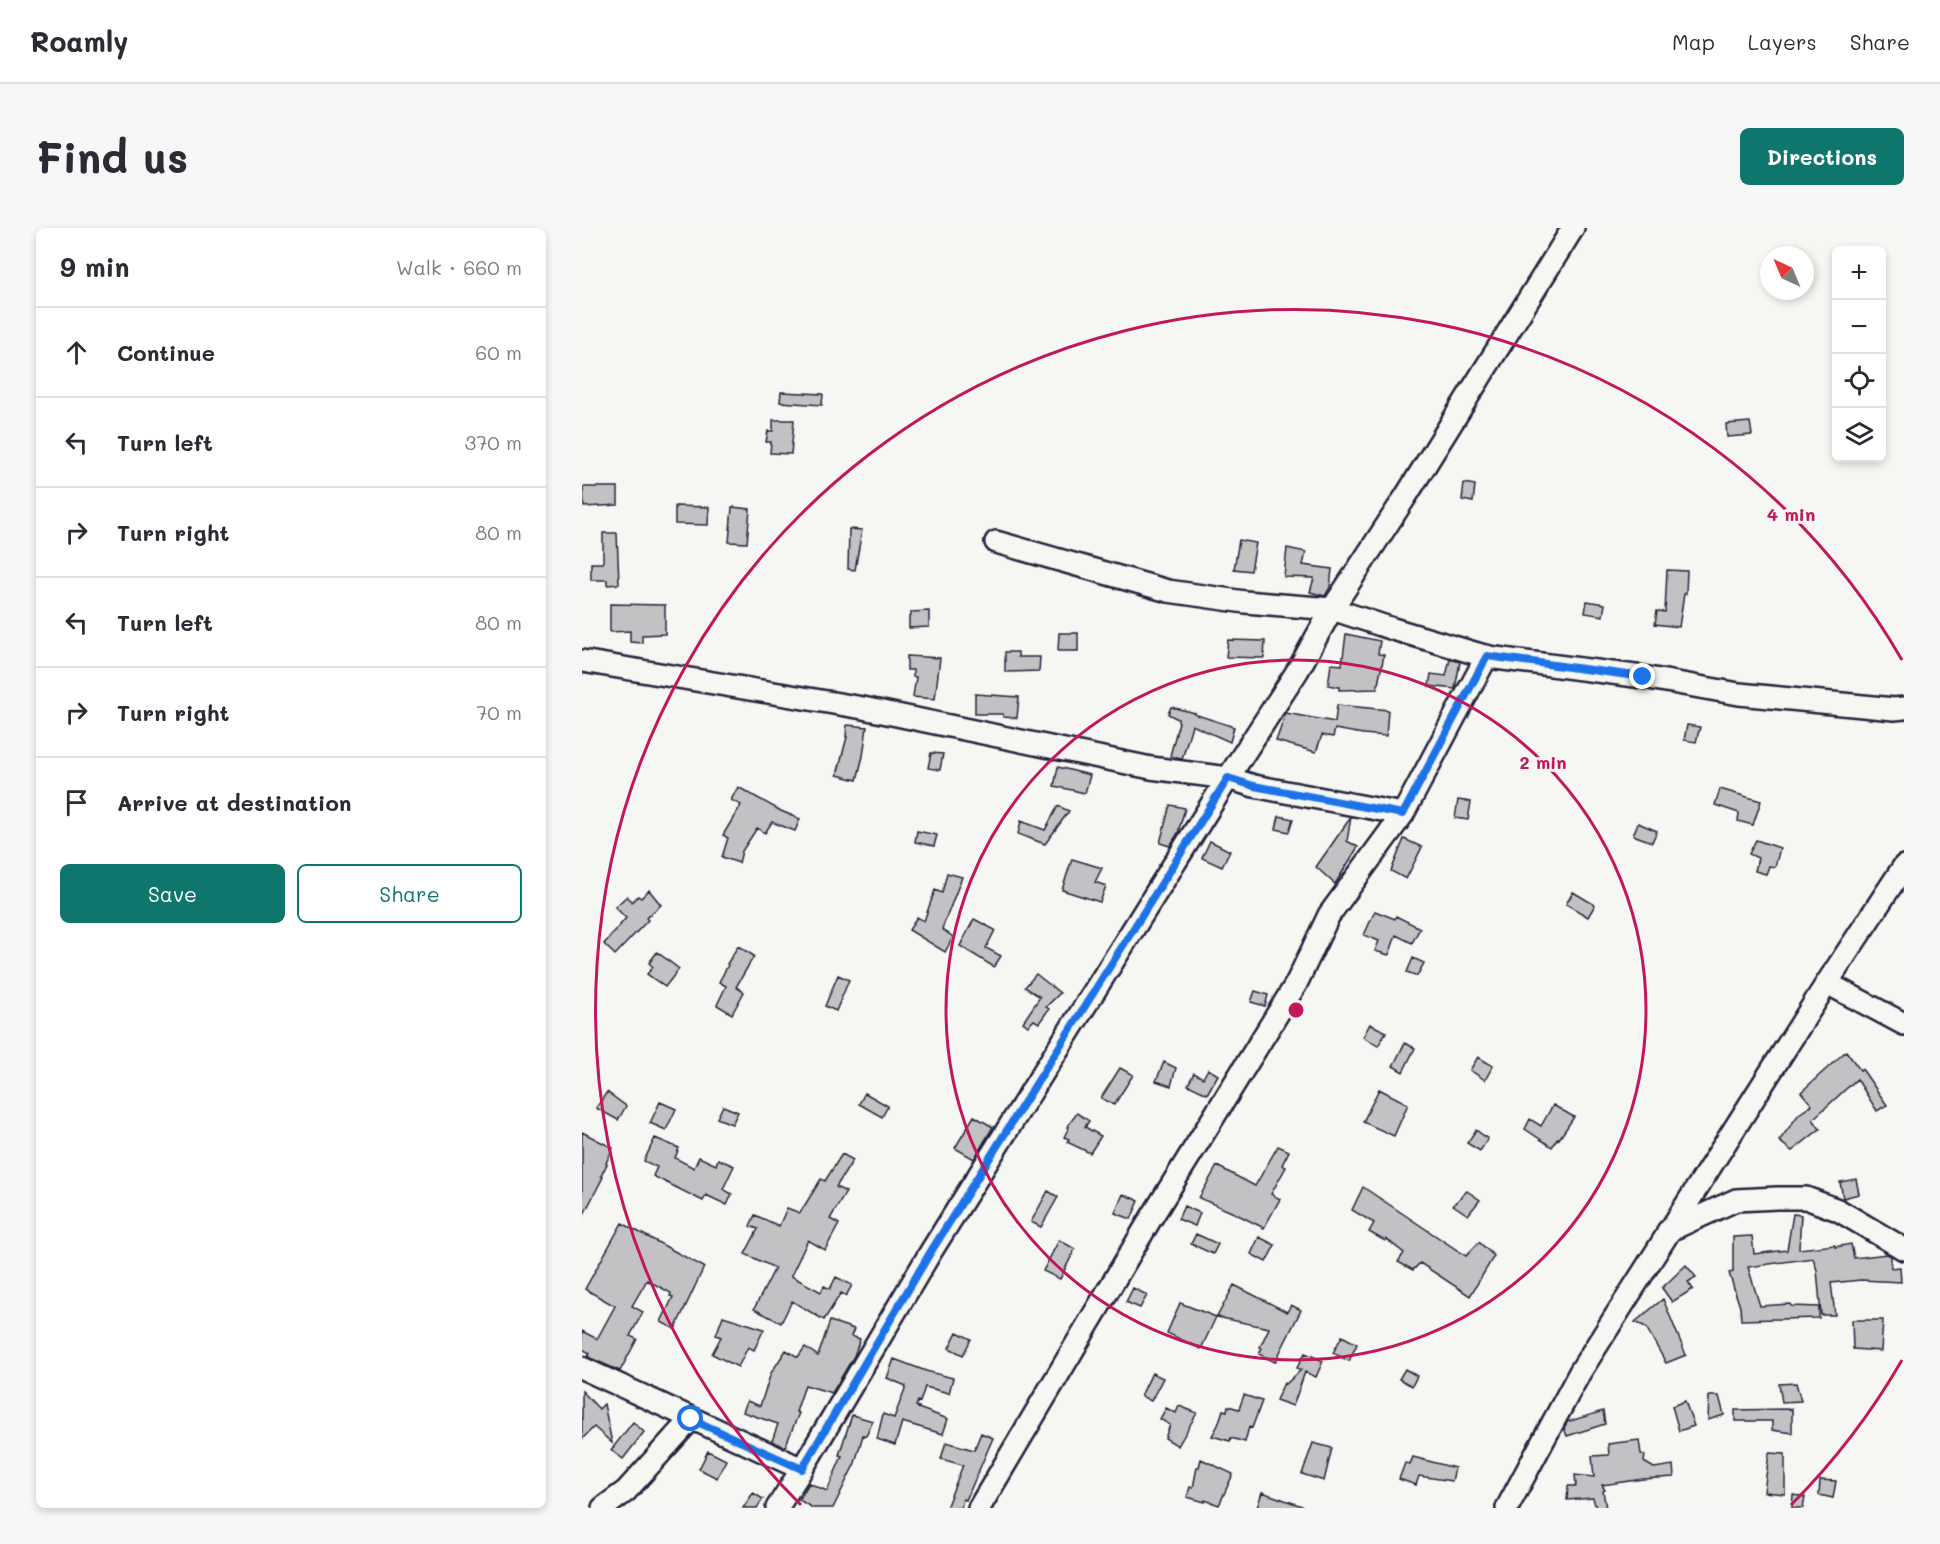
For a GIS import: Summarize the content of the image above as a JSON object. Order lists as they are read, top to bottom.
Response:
{
  "north": "top left",
  "page": {
    "header": "Roamly",
    "nav": ["Map", "Layers", "Share"],
    "buttons": [
      "Directions",
      ["Save", "Share"]
    ],
    "title": "Find us",
    "heading": ["9 min", "Walk · 660 m"],
    "map_buttons": ["+", "−"],
    "list": [
      ["Continue", "60 m"],
      ["Turn left", "370 m"],
      ["Turn right", "80 m"],
      ["Turn left", "80 m"],
      ["Turn right", "70 m"],
      "Arrive at destination"
    ]
  },
  "rings": ["4 min", "2 min"]
}
